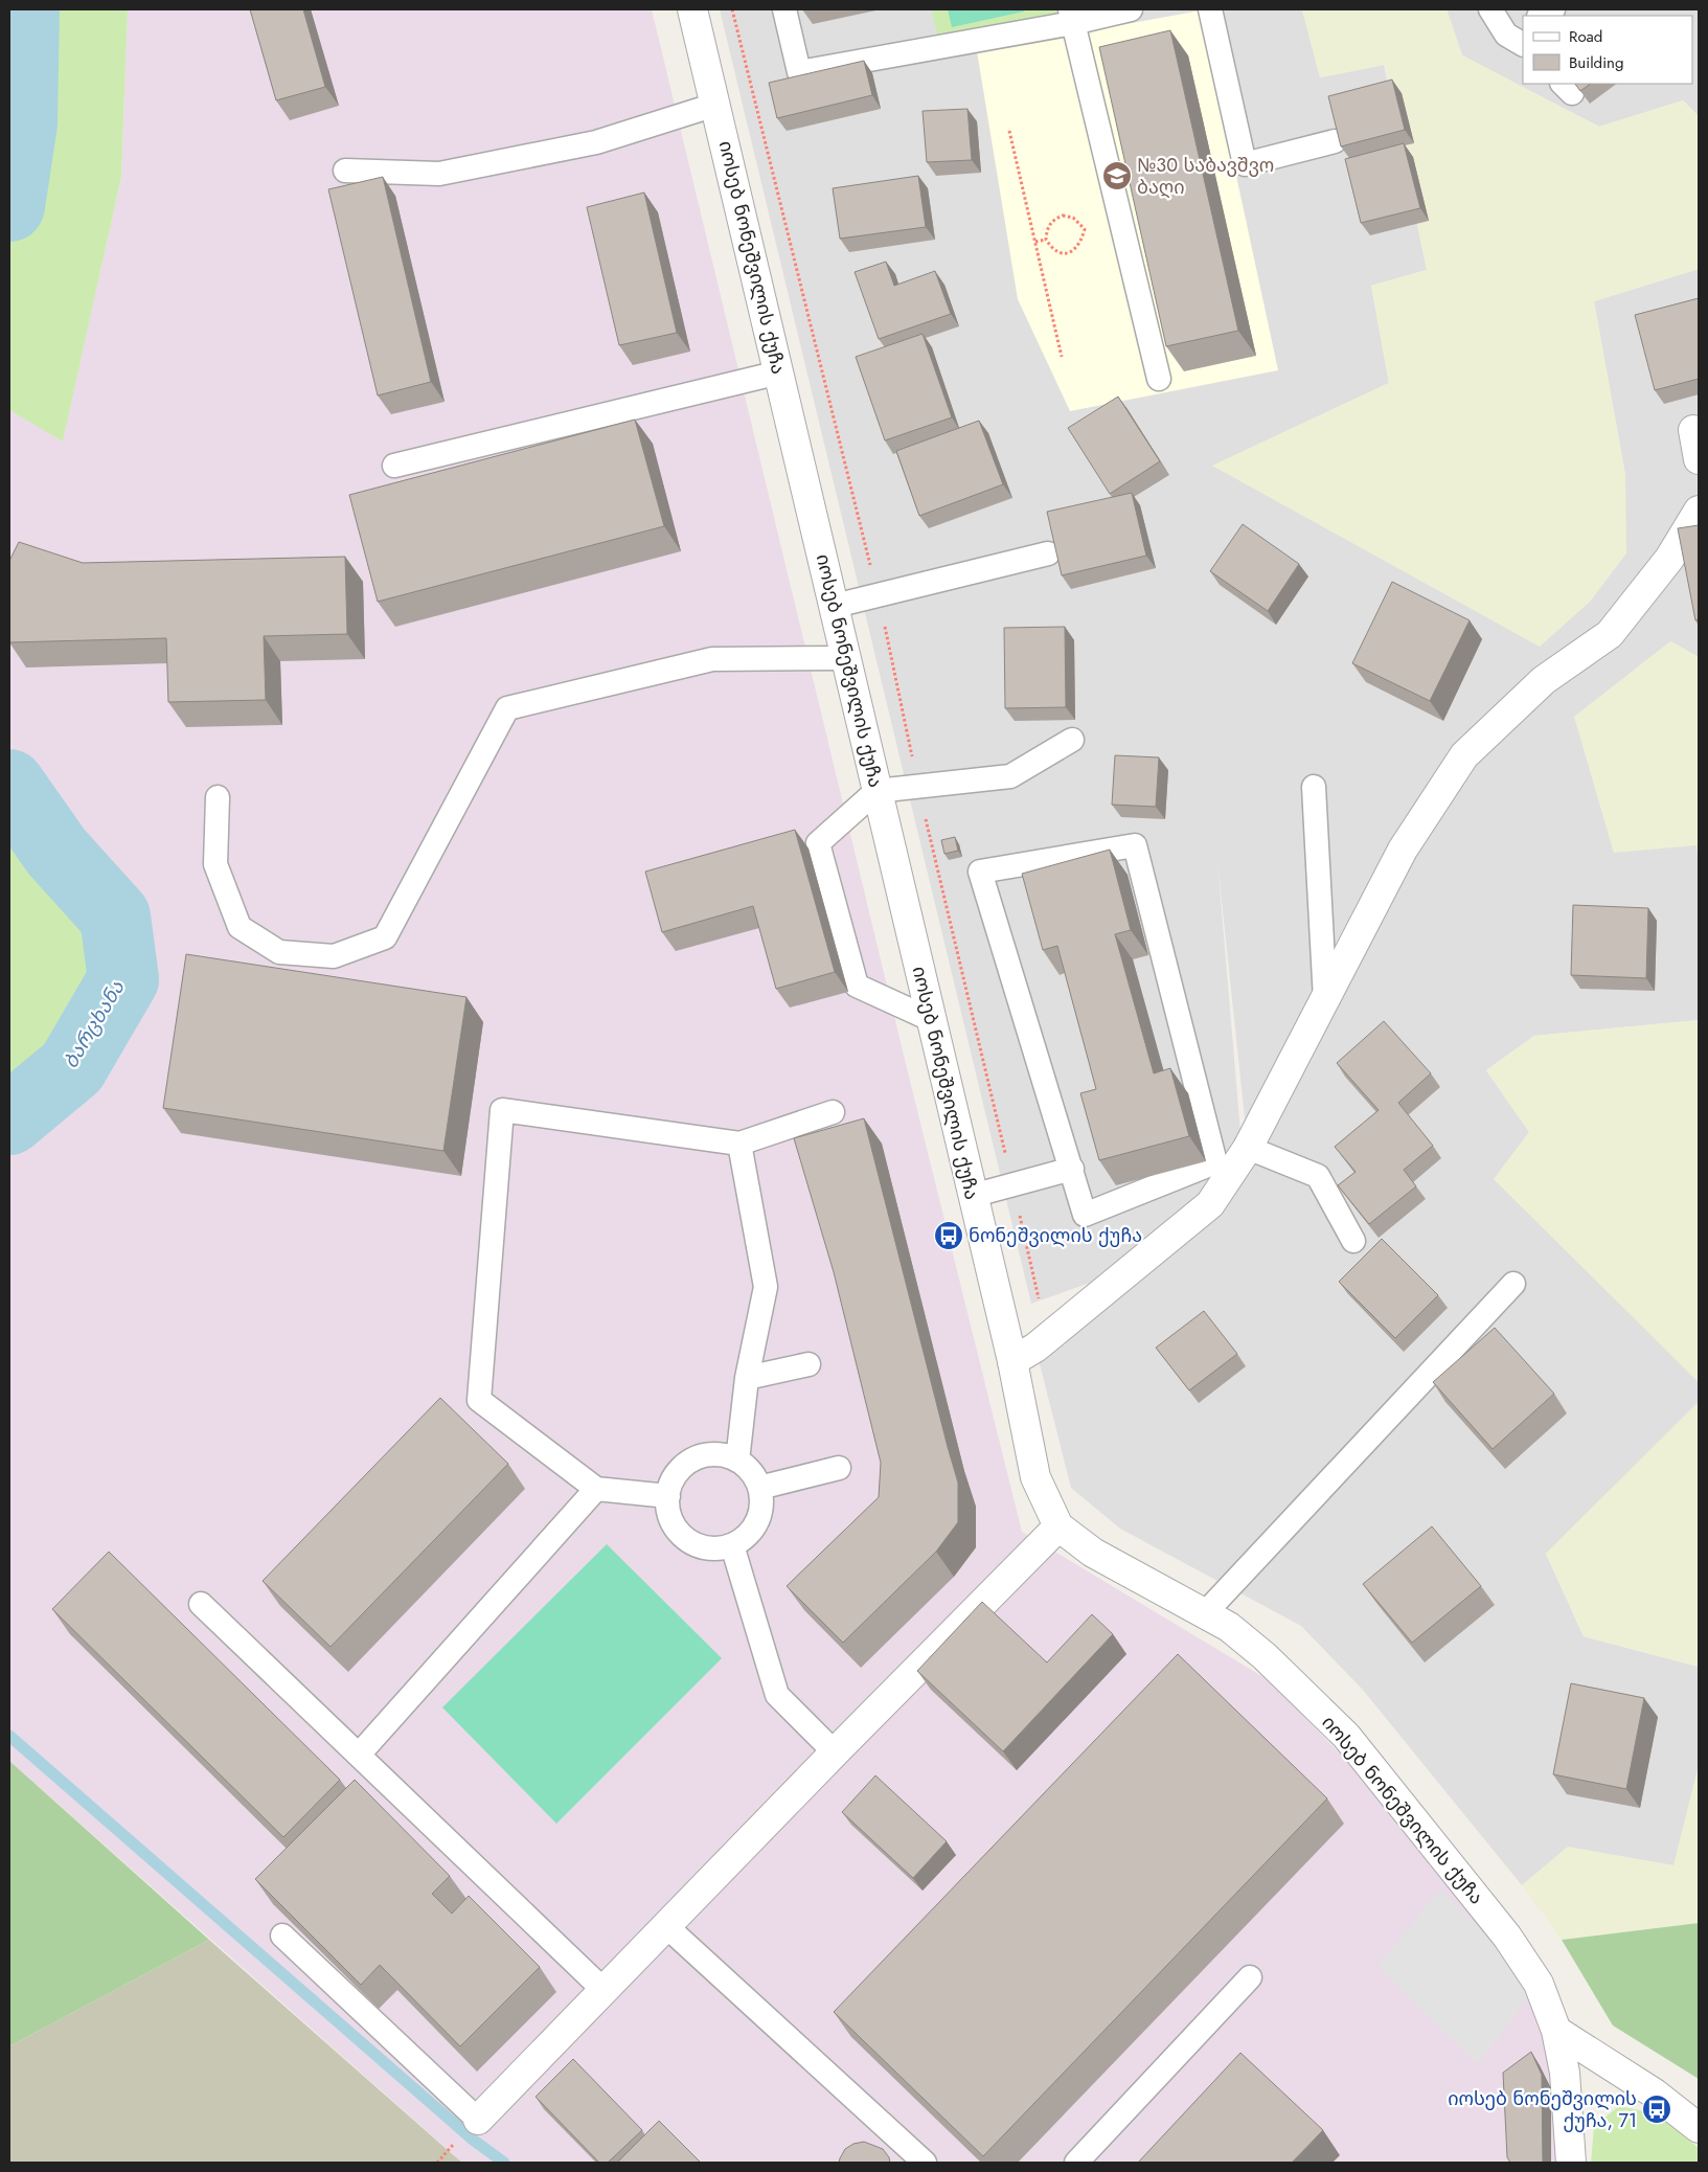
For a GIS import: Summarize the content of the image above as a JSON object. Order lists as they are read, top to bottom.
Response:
{
  "streets": {
    "street": ["იოსებ ნონეშვილის ქუჩა"]
  },
  "water": ["ბარცხანა"],
  "places": {
    "school or university": ["№30 საბავშვო ბაღი"],
    "bus stop": ["ნონეშვილის ქუჩა", "იოსებ ნონეშვილის ქუჩა, 71"]
  },
  "legend": ["Road", "Building"]
}
